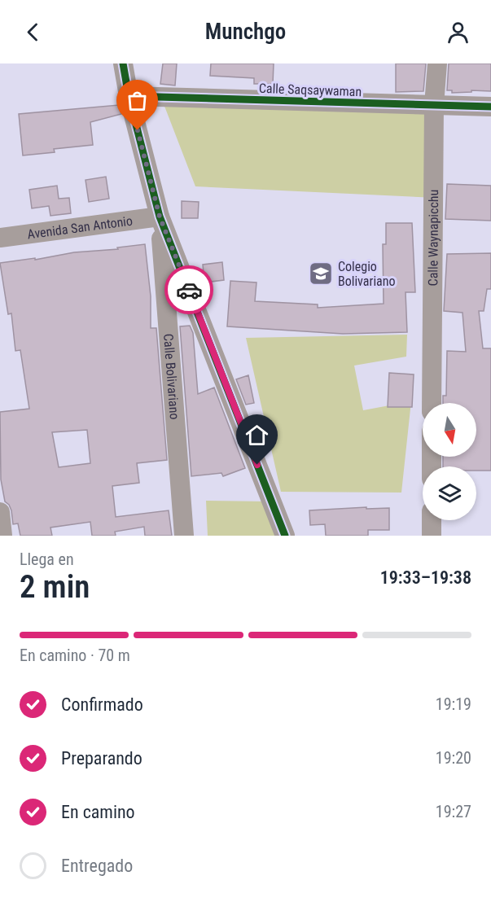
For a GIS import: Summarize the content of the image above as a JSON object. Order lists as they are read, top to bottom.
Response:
{
  "streets": {
    "street": [
      "Calle Saqsaywaman",
      "Avenida San Antonio",
      "Calle Waynapicchu",
      "Calle Bolivariano"
    ]
  },
  "crossings": [
    ["Calle Saqsaywaman", "Calle Waynapicchu"],
    ["Avenida San Antonio", "Calle Bolivariano"]
  ],
  "places": {
    "school or university": ["Colegio Bolivariano"]
  },
  "north": "bottom",
  "page": {
    "header": "Munchgo",
    "heading": ["2 min", "Llega en", "19:33–19:38"],
    "bar": "En camino · 70 m",
    "list": [
      ["Confirmado", "19:19"],
      ["Preparando", "19:20"],
      ["En camino", "19:27"],
      "Entregado"
    ]
  }
}
